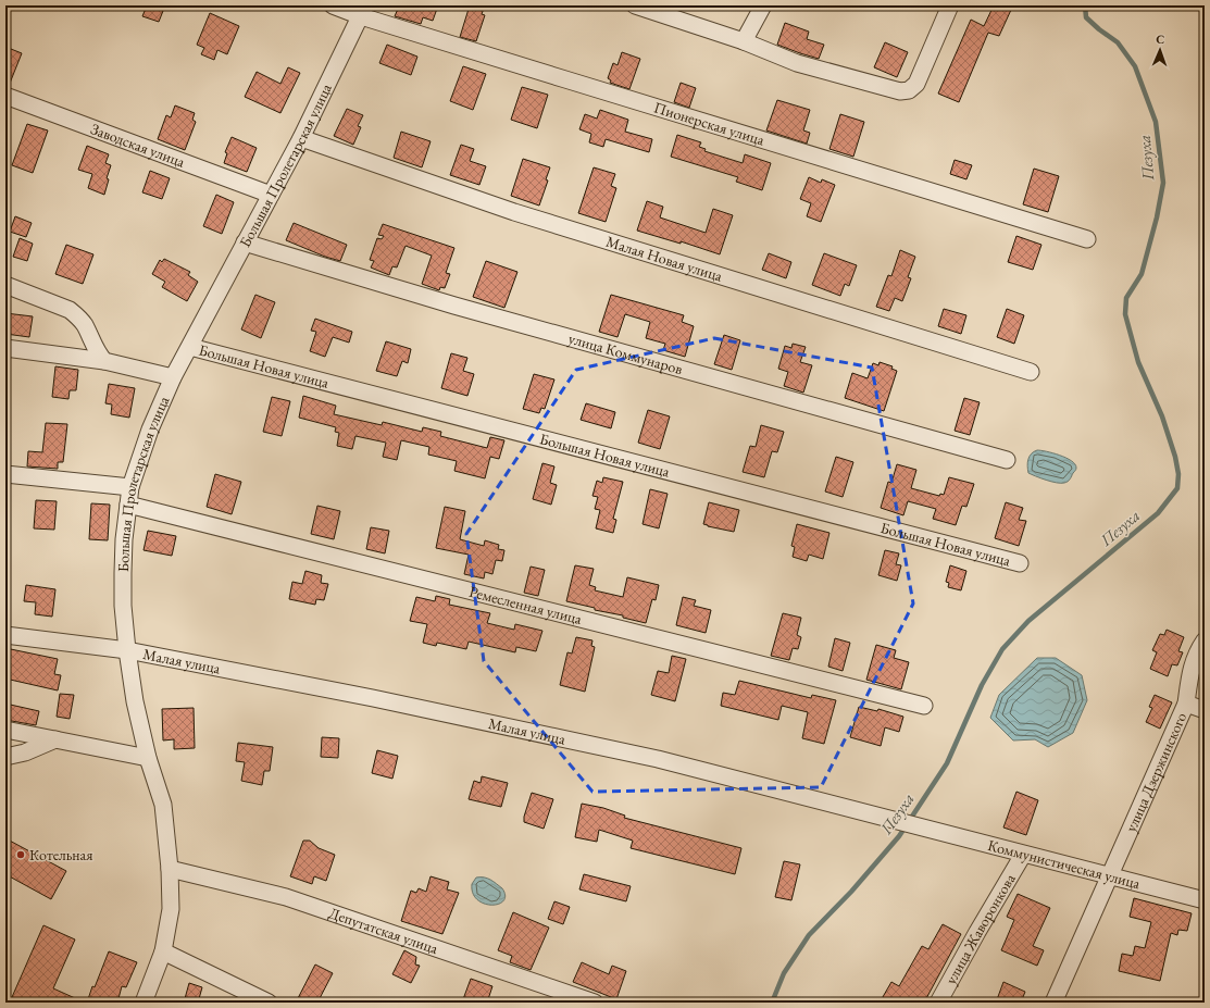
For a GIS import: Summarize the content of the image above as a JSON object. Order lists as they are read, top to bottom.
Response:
{
  "streets": {
    "street": [
      "Пионерская улица",
      "Заводская улица",
      "Большая Пролетарская улица",
      "Малая Новая улица",
      "улица Коммунаров",
      "Большая Новая улица",
      "Ремесленная улица",
      "Малая улица",
      "улица Дзержинского",
      "Коммунистическая улица",
      "улица Жаворонкова",
      "Депутатская улица"
    ]
  },
  "crossings": [
    ["Пионерская улица", "Большая Пролетарская улица"],
    ["Заводская улица", "Большая Пролетарская улица"],
    ["Большая Пролетарская улица", "Малая Новая улица"],
    ["Большая Пролетарская улица", "улица Коммунаров"],
    ["Большая Пролетарская улица", "Большая Новая улица"],
    ["Большая Пролетарская улица", "Ремесленная улица"],
    ["Большая Пролетарская улица", "Малая улица"],
    ["Большая Пролетарская улица", "Депутатская улица"],
    ["Малая улица", "Коммунистическая улица"],
    ["улица Дзержинского", "Коммунистическая улица"],
    ["Коммунистическая улица", "улица Жаворонкова"]
  ],
  "water": ["Пезуха"],
  "places": ["Котельная"],
  "north": "top"
}
